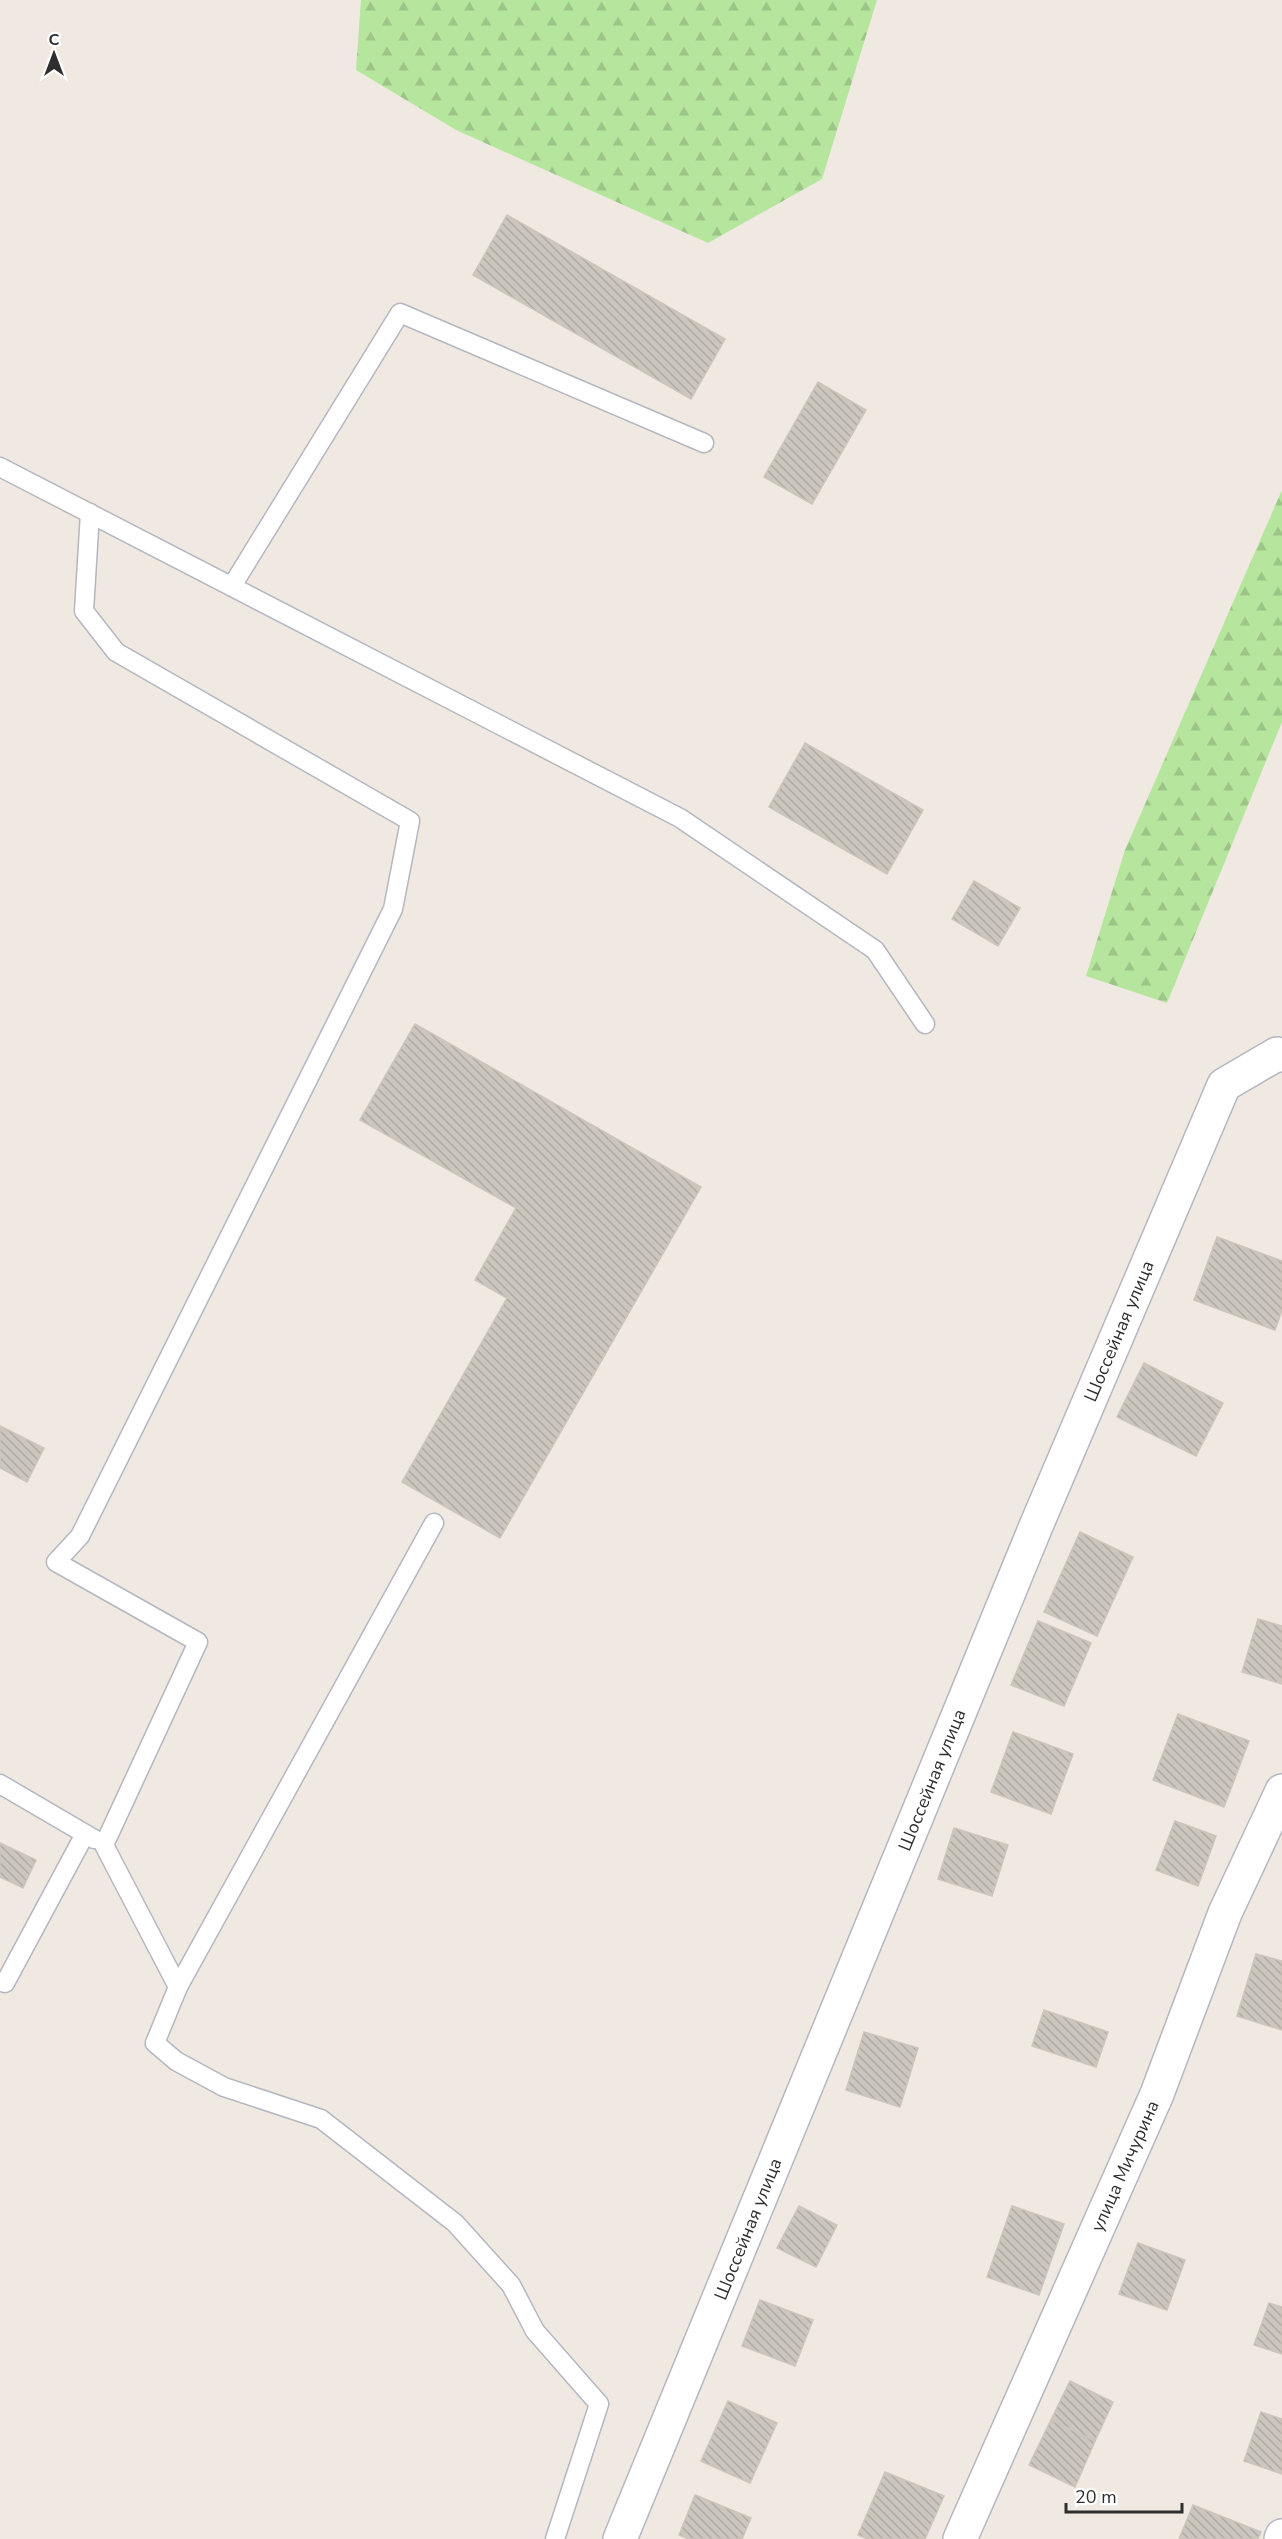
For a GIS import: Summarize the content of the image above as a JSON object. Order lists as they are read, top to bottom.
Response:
{
  "streets": {
    "street": ["Шоссейная улица", "улица Мичурина"]
  },
  "scale_bar": "20 m",
  "north": "top"
}
